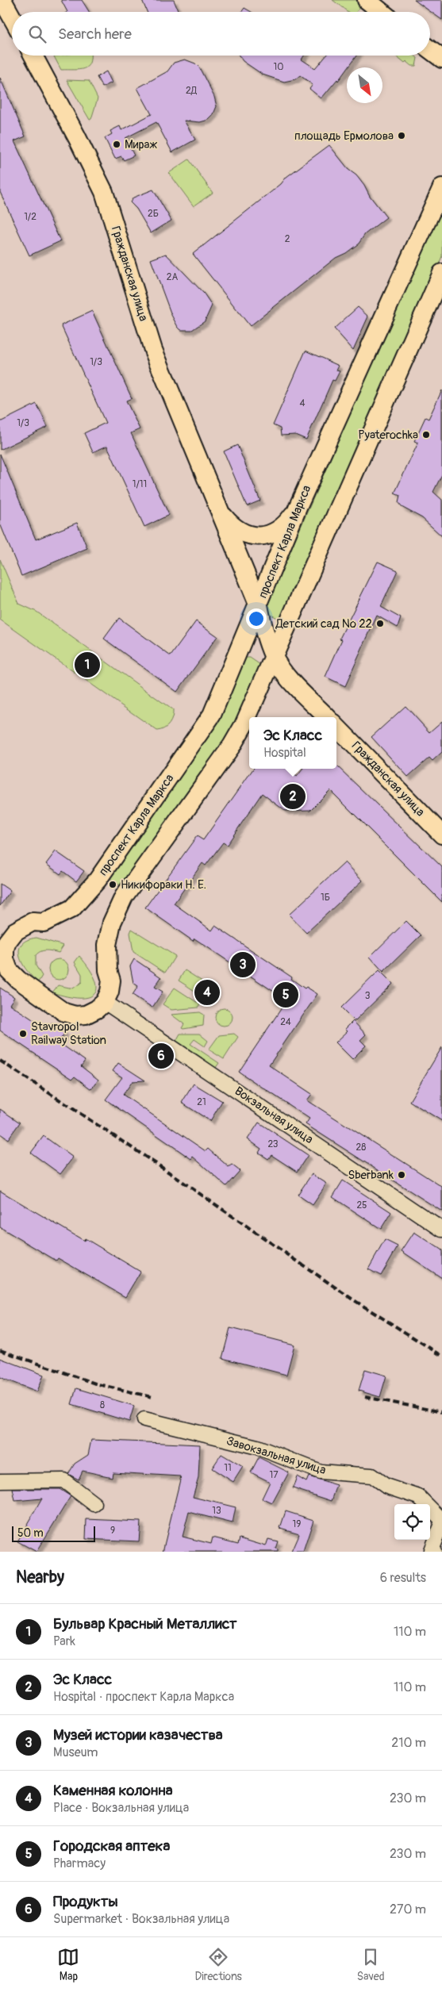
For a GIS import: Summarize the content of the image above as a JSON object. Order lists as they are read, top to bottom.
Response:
{
  "streets": {
    "main road": ["Гражданская улица", "проспект Карла Маркса"],
    "street": ["Вокзальная улица", "Завокзальная улица"]
  },
  "crossings": [
    ["Гражданская улица", "проспект Карла Маркса"]
  ],
  "places": [
    "площадь Ермолова",
    "Мираж",
    "Pyaterochka",
    "Детский сад № 22",
    "Никифораки Н. Е.",
    "Stavropol Railway Station",
    "Sberbank"
  ],
  "house_numbers": [
    "10",
    "2Д",
    "2Б",
    "1/2",
    "2",
    "2А",
    "1/3",
    "4",
    "1/3",
    "1/11",
    "1Б",
    "3",
    "24",
    "21",
    "23",
    "28",
    "25",
    "8",
    "11",
    "17",
    "13",
    "19",
    "9"
  ],
  "scale_bar": "50 m",
  "north": "bottom right",
  "page": {
    "search": "Search here",
    "pins": [
      "1",
      "2",
      "3",
      "4",
      "5",
      "6"
    ],
    "popup": ["Эс Класс", "Hospital"],
    "scale": "50 m",
    "heading": ["Nearby", "6 results"],
    "list": [
      {
        "mark": "1",
        "name": "Бульвар Красный Металлист",
        "note": "Park",
        "value": "110 m"
      },
      {
        "mark": "2",
        "name": "Эс Класс",
        "note": "Hospital · проспект Карла Маркса",
        "value": "110 m"
      },
      {
        "mark": "3",
        "name": "Музей истории казачества",
        "note": "Museum",
        "value": "210 m"
      },
      {
        "mark": "4",
        "name": "Каменная колонна",
        "note": "Place · Вокзальная улица",
        "value": "230 m"
      },
      {
        "mark": "5",
        "name": "Городская аптека",
        "note": "Pharmacy",
        "value": "230 m"
      },
      {
        "mark": "6",
        "name": "Продукты",
        "note": "Supermarket · Вокзальная улица",
        "value": "270 m"
      }
    ],
    "nav": ["Map", "Directions", "Saved"]
  }
}
